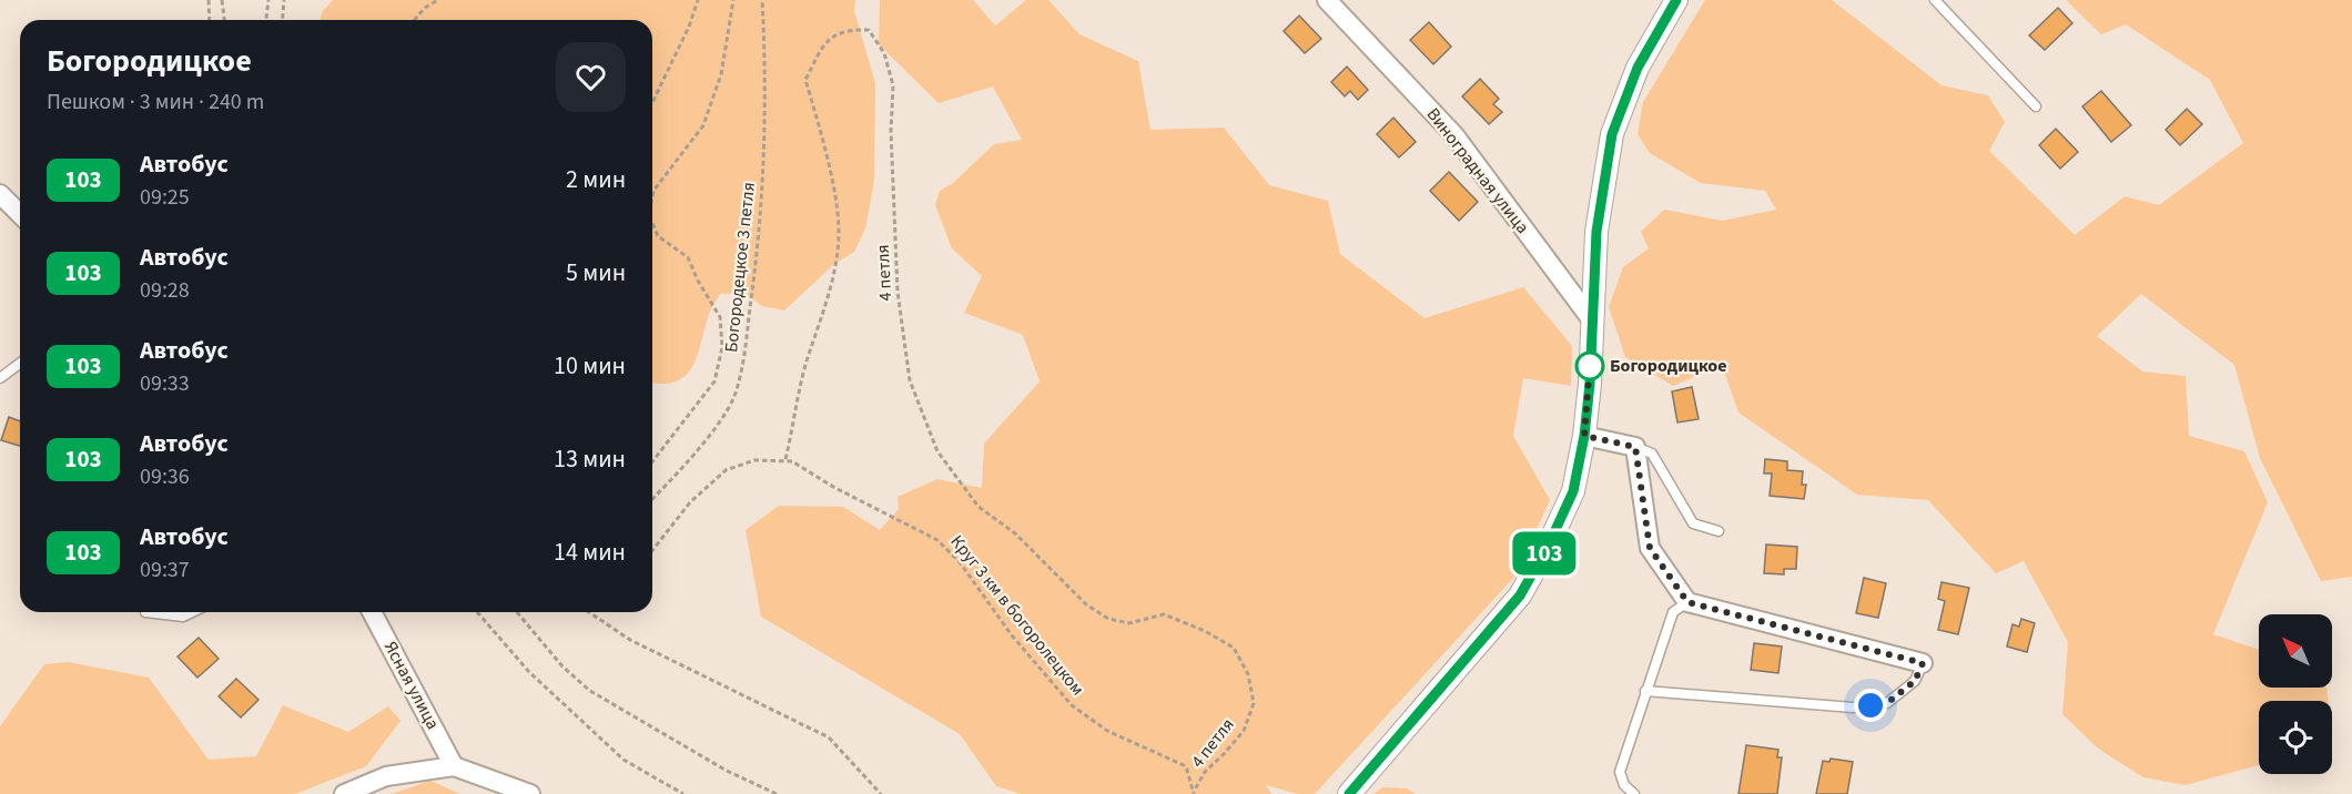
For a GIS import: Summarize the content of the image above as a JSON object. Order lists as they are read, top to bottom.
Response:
{
  "streets": {
    "street": ["Виноградная улица", "Ясная улица"],
    "path": ["Богородецкое 3 петля", "4 петля", "Круг 3 км в богоролецком"]
  },
  "crossings": [
    ["4 петля", "Круг 3 км в богоролецком"]
  ],
  "places": ["Богородицкое"],
  "lines": ["bus line 103"],
  "north": "top left",
  "page": {
    "on_map": "103",
    "heading": ["Богородицкое", "Пешком · 3 мин · 240 m"],
    "list": [
      {
        "mark": "103",
        "name": "Автобус",
        "note": "09:25",
        "value": "2 мин"
      },
      {
        "mark": "103",
        "name": "Автобус",
        "note": "09:28",
        "value": "5 мин"
      },
      {
        "mark": "103",
        "name": "Автобус",
        "note": "09:33",
        "value": "10 мин"
      },
      {
        "mark": "103",
        "name": "Автобус",
        "note": "09:36",
        "value": "13 мин"
      },
      {
        "mark": "103",
        "name": "Автобус",
        "note": "09:37",
        "value": "14 мин"
      }
    ]
  }
}
